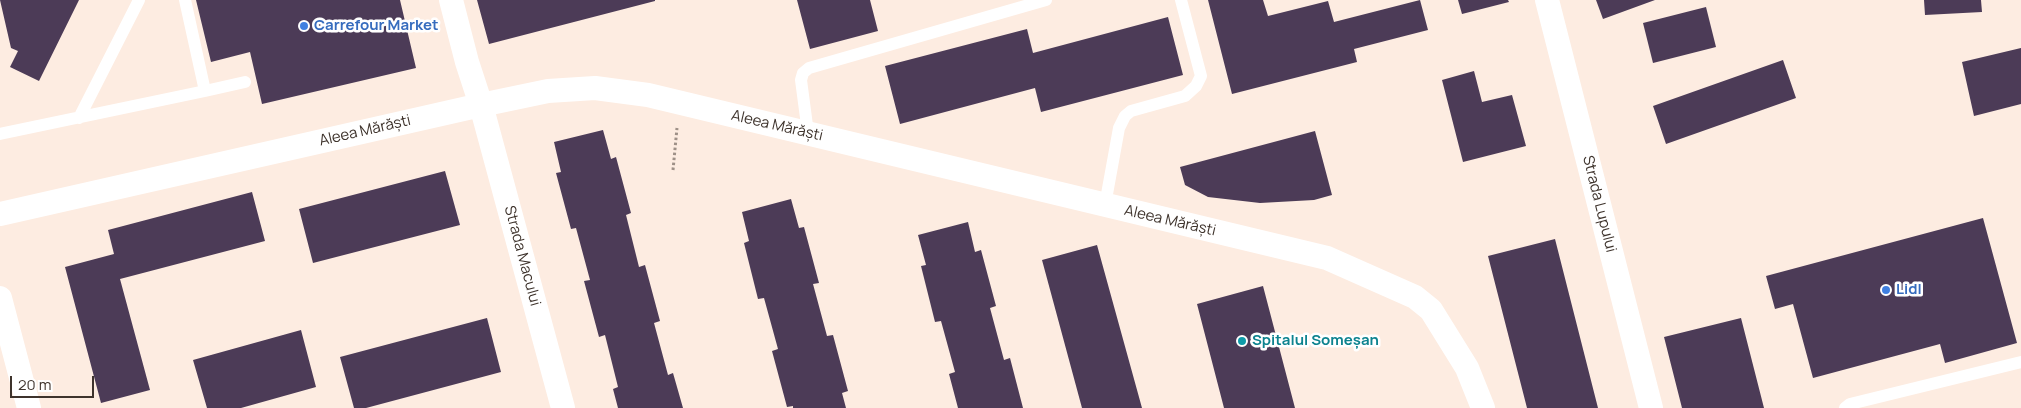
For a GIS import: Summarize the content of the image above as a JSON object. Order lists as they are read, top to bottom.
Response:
{
  "streets": {
    "street": ["Aleea Mărăști", "Strada Lupului", "Strada Macului"]
  },
  "crossings": [
    ["Aleea Mărăști", "Strada Macului"]
  ],
  "places": ["Carrefour Market", "Lidl", "Spitalul Someșan"],
  "scale_bar": "20 m"
}
